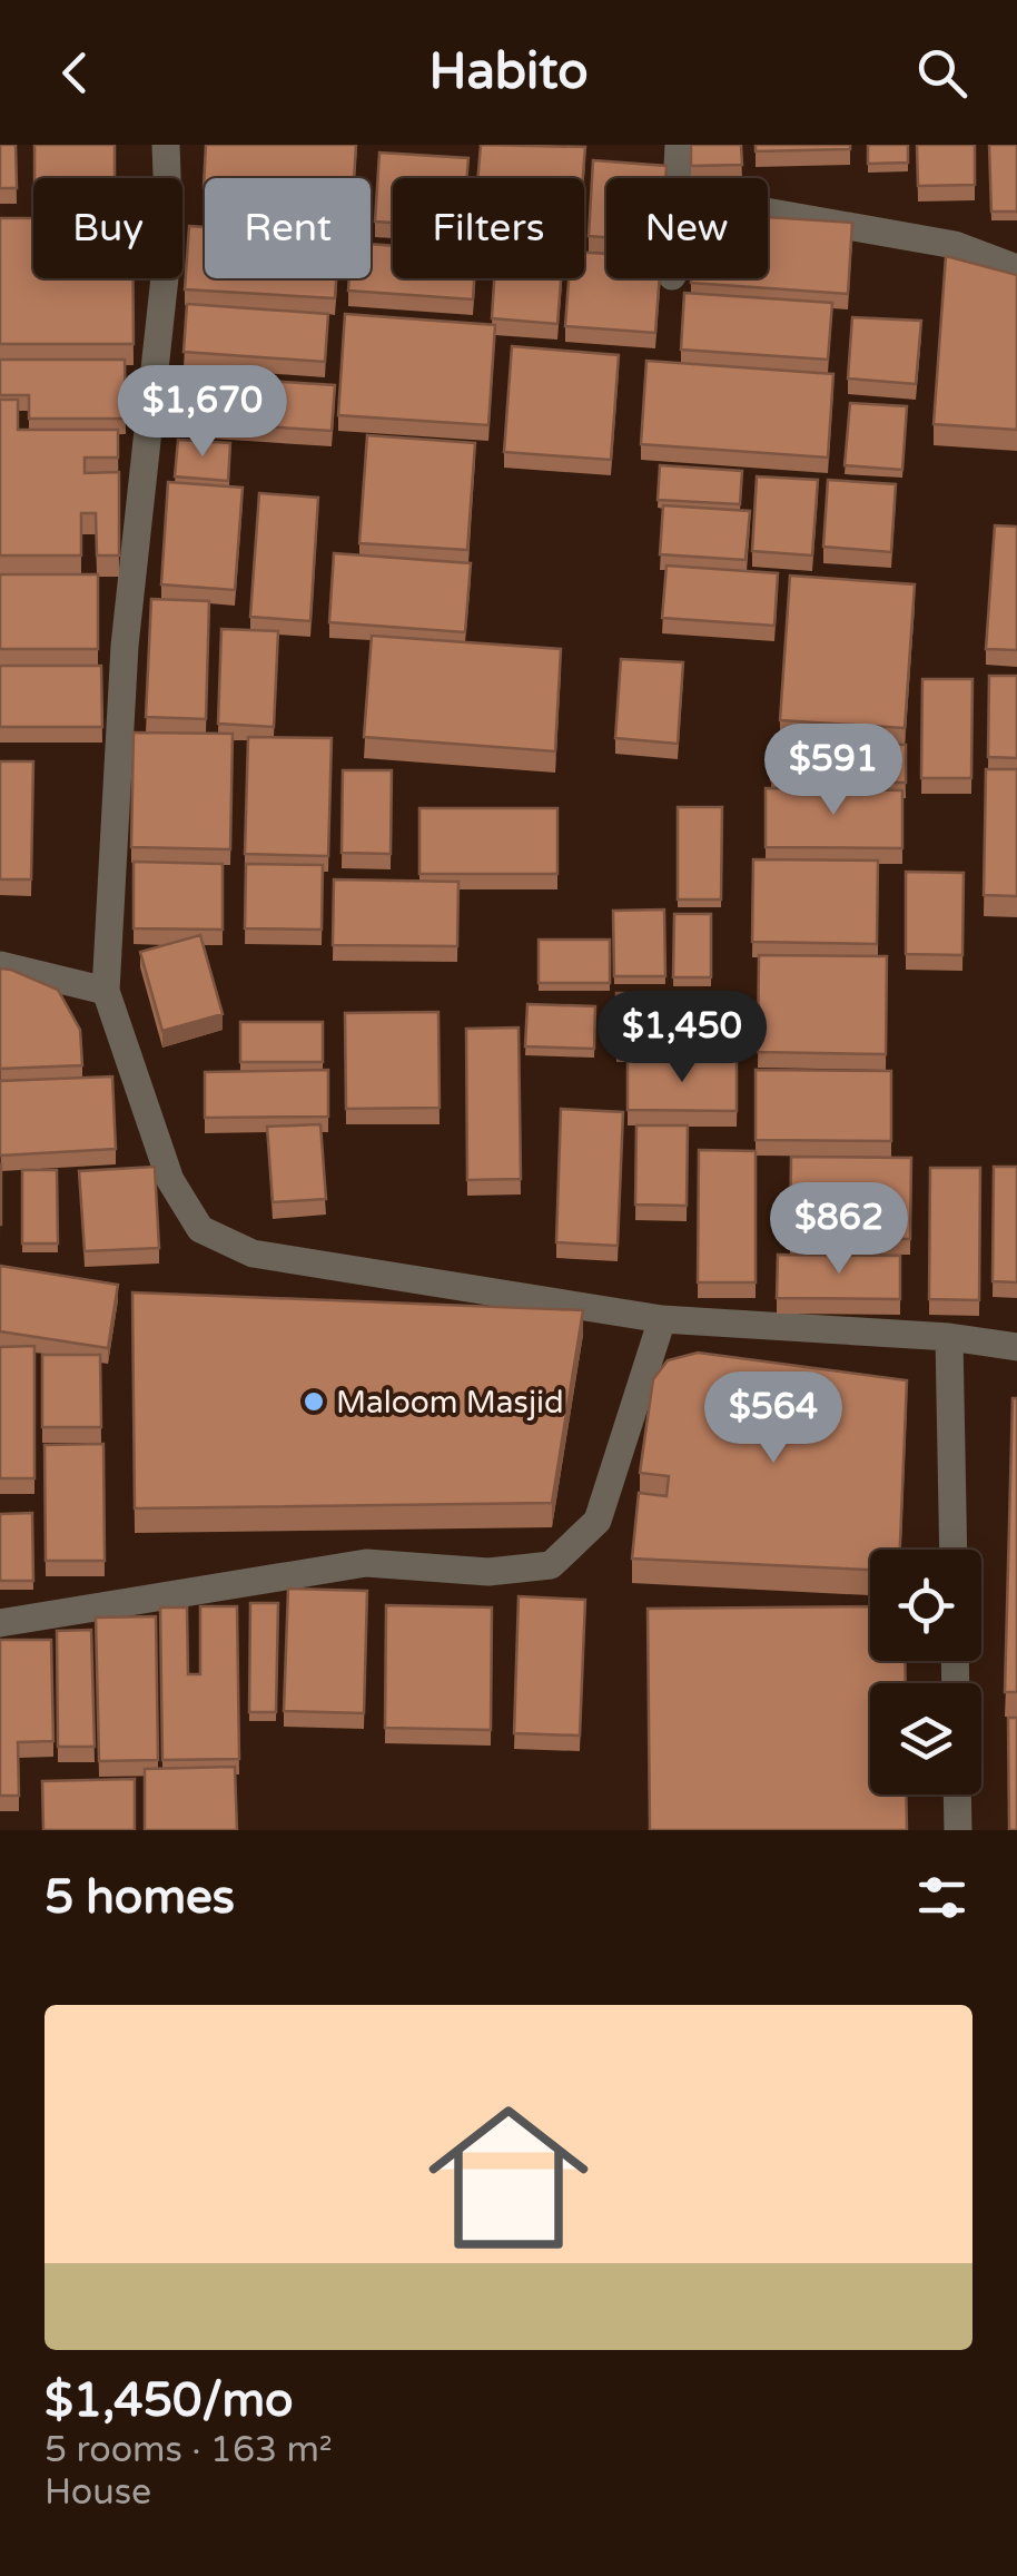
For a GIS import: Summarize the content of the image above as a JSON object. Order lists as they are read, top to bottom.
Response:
{
  "places": ["Maloom Masjid"],
  "page": {
    "header": "Habito",
    "chip": [
      "Buy",
      "Rent",
      "Filters",
      "New"
    ],
    "price": [
      "$1,670",
      "$591",
      "$1,450",
      "$862",
      "$564"
    ],
    "heading": "5 homes",
    "list": [
      {
        "name": "$1,450/mo",
        "note": "5 rooms · 163 m² · House"
      }
    ]
  }
}
